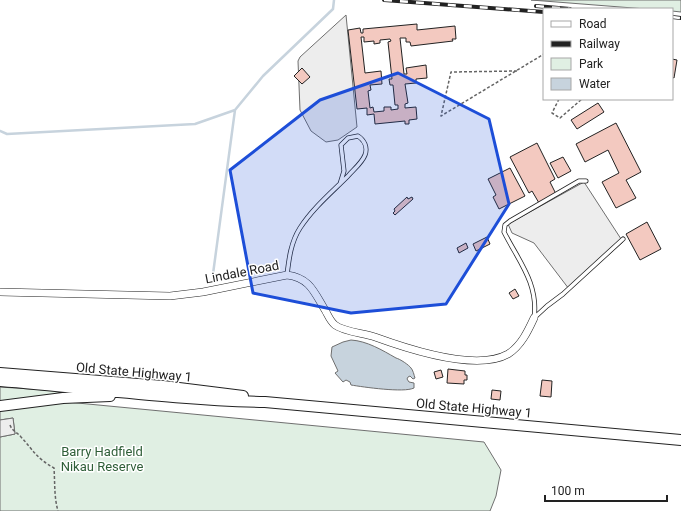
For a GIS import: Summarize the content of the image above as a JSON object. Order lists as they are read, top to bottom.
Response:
{
  "streets": {
    "main road": ["Old State Highway 1"],
    "street": ["Lindale Road"]
  },
  "parks": ["Barry Hadfield Nikau Reserve"],
  "legend": [
    "Road",
    "Railway",
    "Park",
    "Water"
  ],
  "scale_bar": "100 m"
}
